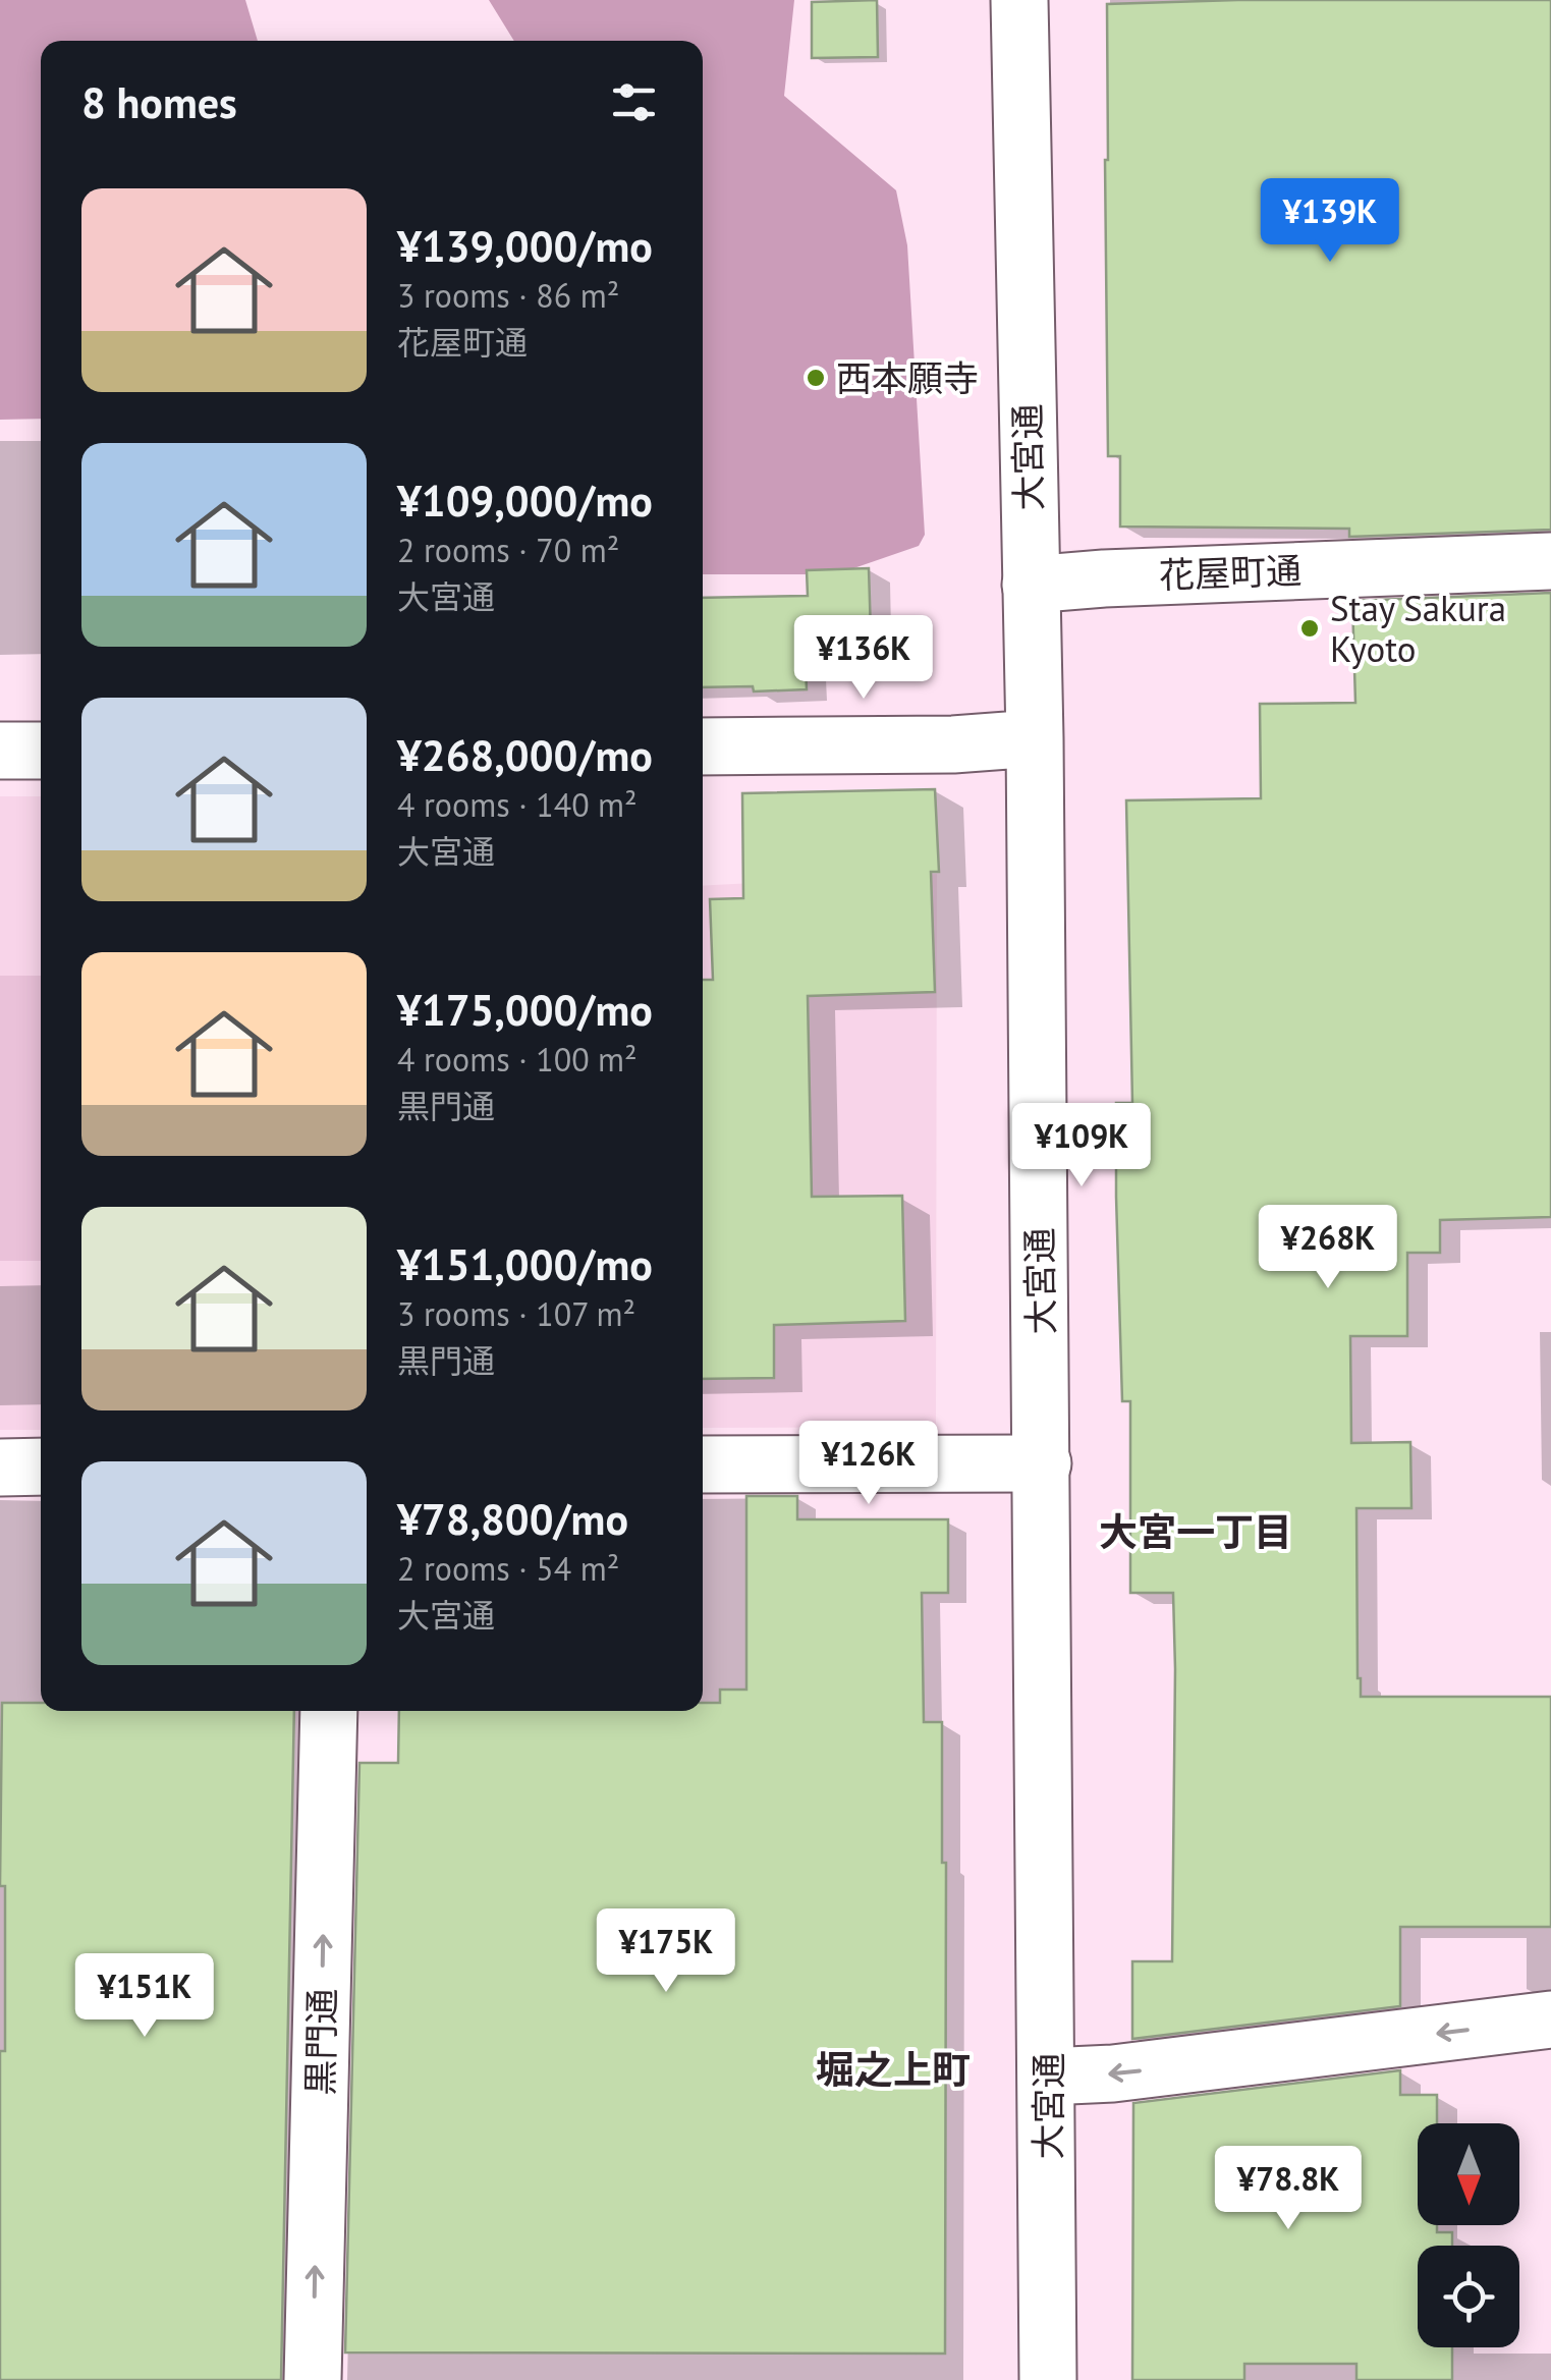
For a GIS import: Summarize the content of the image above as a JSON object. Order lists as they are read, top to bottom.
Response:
{
  "streets": {
    "street": ["大宮通", "花屋町通", "黒門通"]
  },
  "crossings": [
    ["大宮通", "花屋町通"]
  ],
  "one_way": ["黒門通"],
  "districts": ["大宮一丁目", "堀之上町"],
  "places": ["西本願寺", "Stay Sakura Kyoto"],
  "north": "bottom",
  "page": {
    "heading": "8 homes",
    "list": [
      {
        "name": "¥139,000/mo",
        "note": "3 rooms · 86 m² · 花屋町通"
      },
      {
        "name": "¥109,000/mo",
        "note": "2 rooms · 70 m² · 大宮通"
      },
      {
        "name": "¥268,000/mo",
        "note": "4 rooms · 140 m² · 大宮通"
      },
      {
        "name": "¥175,000/mo",
        "note": "4 rooms · 100 m² · 黒門通"
      },
      {
        "name": "¥151,000/mo",
        "note": "3 rooms · 107 m² · 黒門通"
      },
      {
        "name": "¥78,800/mo",
        "note": "2 rooms · 54 m² · 大宮通"
      }
    ],
    "price": [
      "¥139K",
      "¥136K",
      "¥109K",
      "¥268K",
      "¥126K",
      "¥175K",
      "¥151K",
      "¥78.8K"
    ]
  }
}
